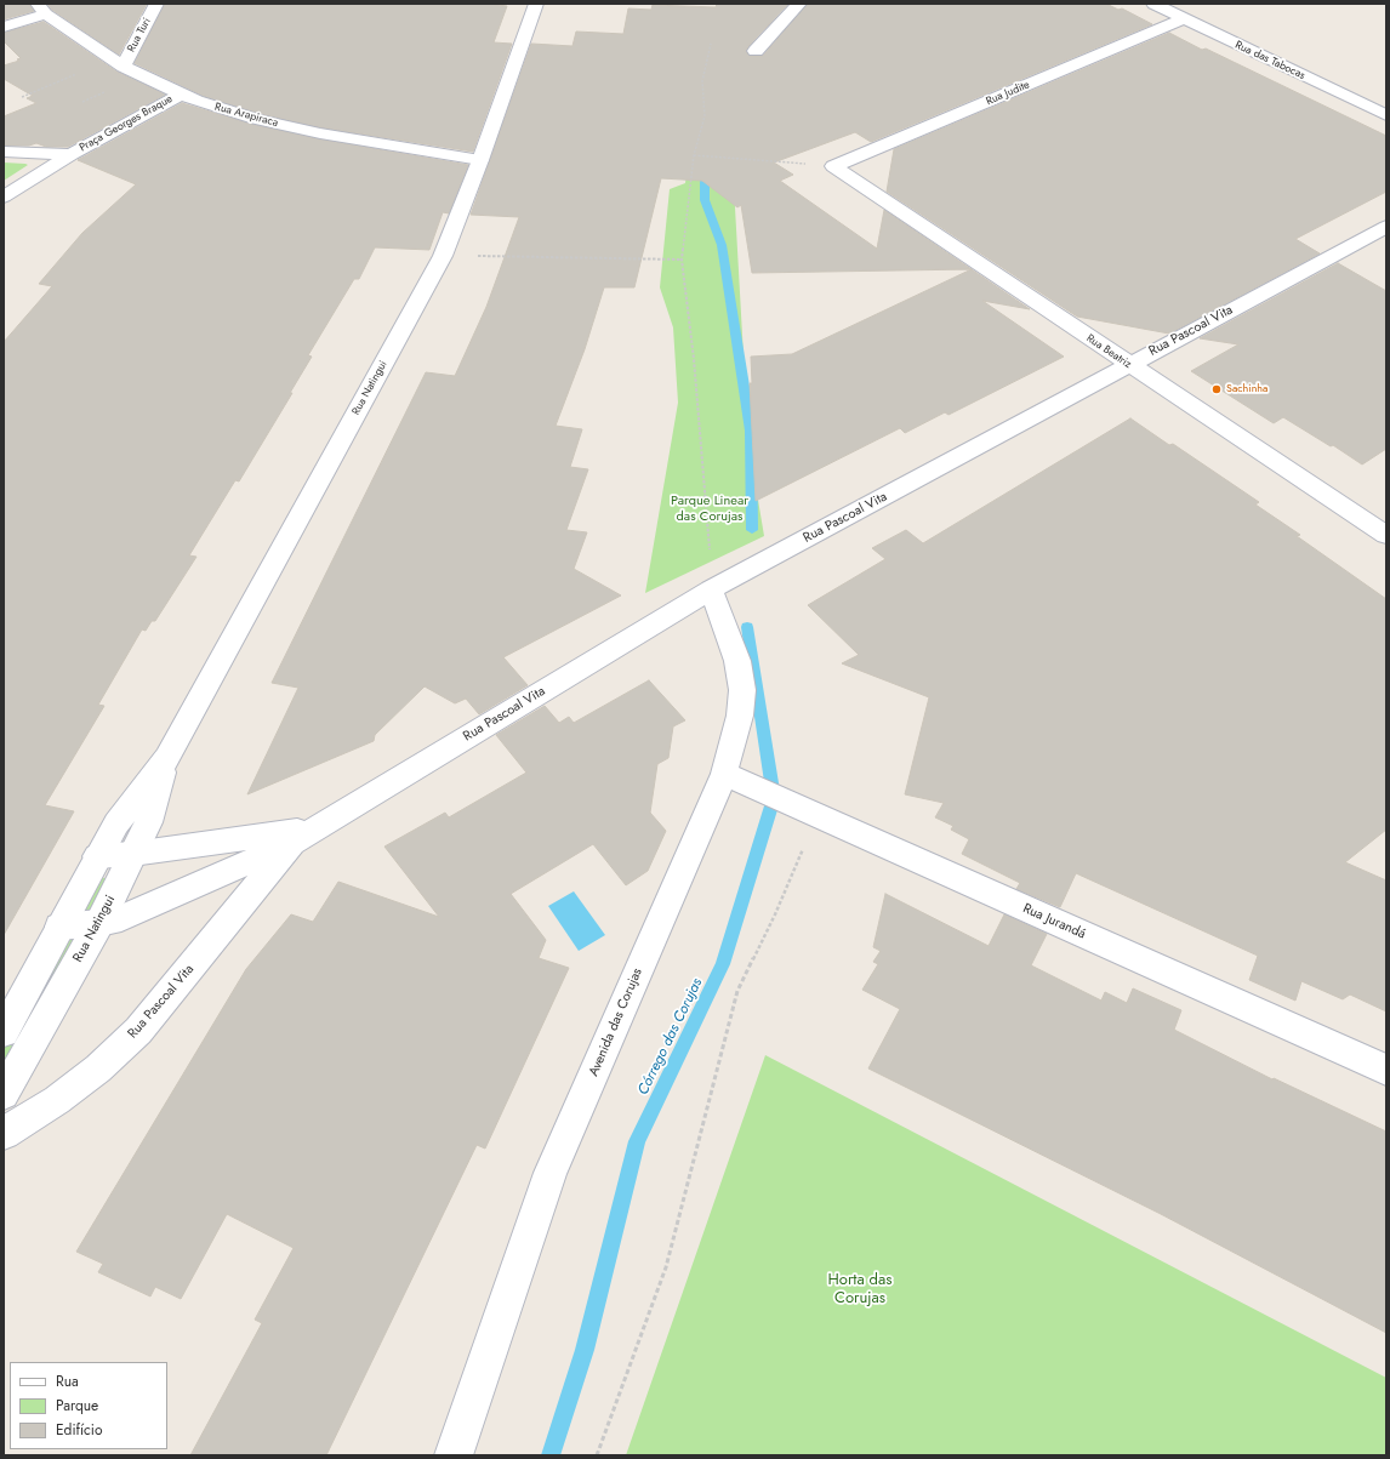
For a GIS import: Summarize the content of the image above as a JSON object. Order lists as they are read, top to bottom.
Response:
{
  "streets": {
    "street": [
      "Rua Turi",
      "Rua das Tabocas",
      "Rua Judite",
      "Rua Arapiraca",
      "Praça Georges Braque",
      "Rua Pascoal Vita",
      "Rua Beatriz",
      "Rua Natingui",
      "Rua Jurandá",
      "Avenida das Corujas"
    ]
  },
  "crossings": [
    ["Rua Turi", "Rua Arapiraca"],
    ["Rua das Tabocas", "Rua Judite"],
    ["Rua Judite", "Rua Beatriz"],
    ["Rua Arapiraca", "Praça Georges Braque"],
    ["Rua Arapiraca", "Rua Natingui"],
    ["Rua Pascoal Vita", "Rua Beatriz"],
    ["Rua Pascoal Vita", "Rua Natingui"],
    ["Rua Pascoal Vita", "Avenida das Corujas"],
    ["Rua Jurandá", "Avenida das Corujas"]
  ],
  "water": ["Córrego das Corujas"],
  "parks": ["Parque Linear das Corujas", "Horta das Corujas"],
  "places": ["Sachinha"],
  "legend": ["Rua", "Parque", "Edifício"]
}
